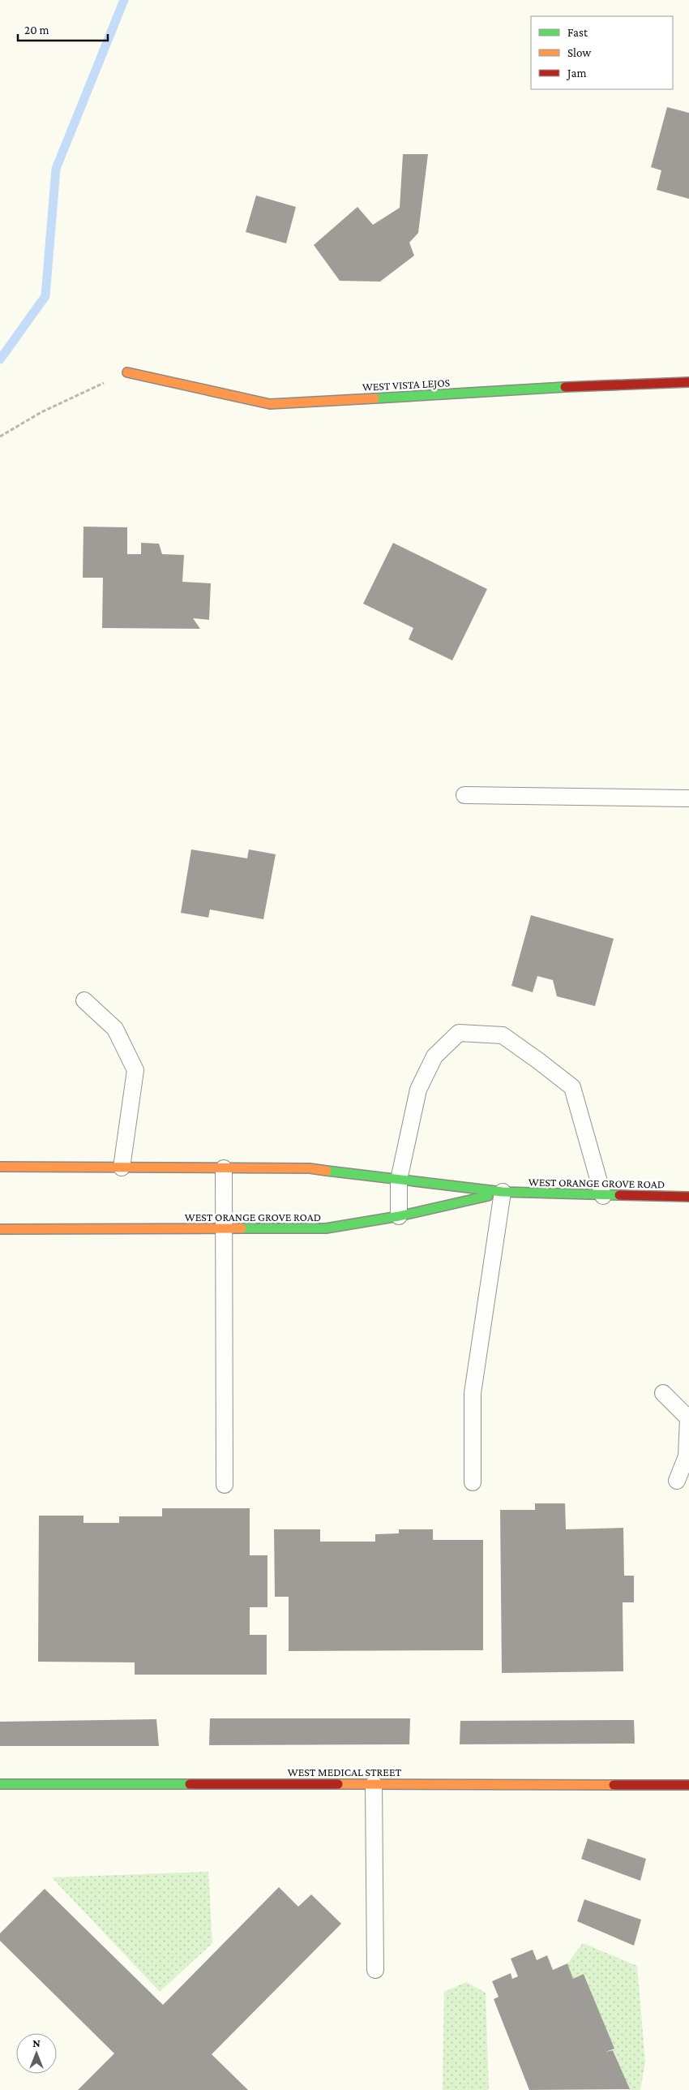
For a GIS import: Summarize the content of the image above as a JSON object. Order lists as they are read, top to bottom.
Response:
{
  "streets": {
    "street": ["WEST VISTA LEJOS", "WEST ORANGE GROVE ROAD", "WEST MEDICAL STREET"]
  },
  "legend": ["Fast", "Slow", "Jam"],
  "scale_bar": "20 m",
  "north": "top"
}
